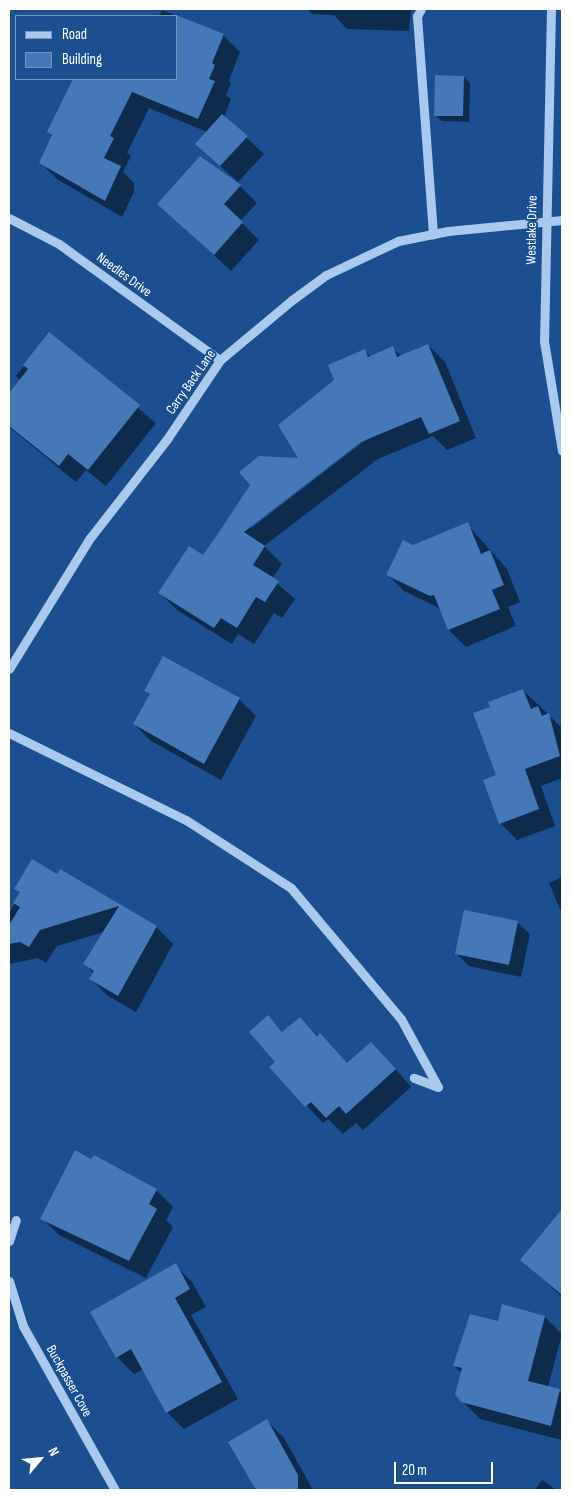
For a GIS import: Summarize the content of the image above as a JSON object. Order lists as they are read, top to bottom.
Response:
{
  "streets": {
    "street": [
      "Westlake Drive",
      "Needles Drive",
      "Carry Back Lane",
      "Buckpasser Cove"
    ]
  },
  "crossings": [
    ["Westlake Drive", "Carry Back Lane"],
    ["Needles Drive", "Carry Back Lane"]
  ],
  "legend": ["Road", "Building"],
  "scale_bar": "20 m",
  "north": "top right"
}
